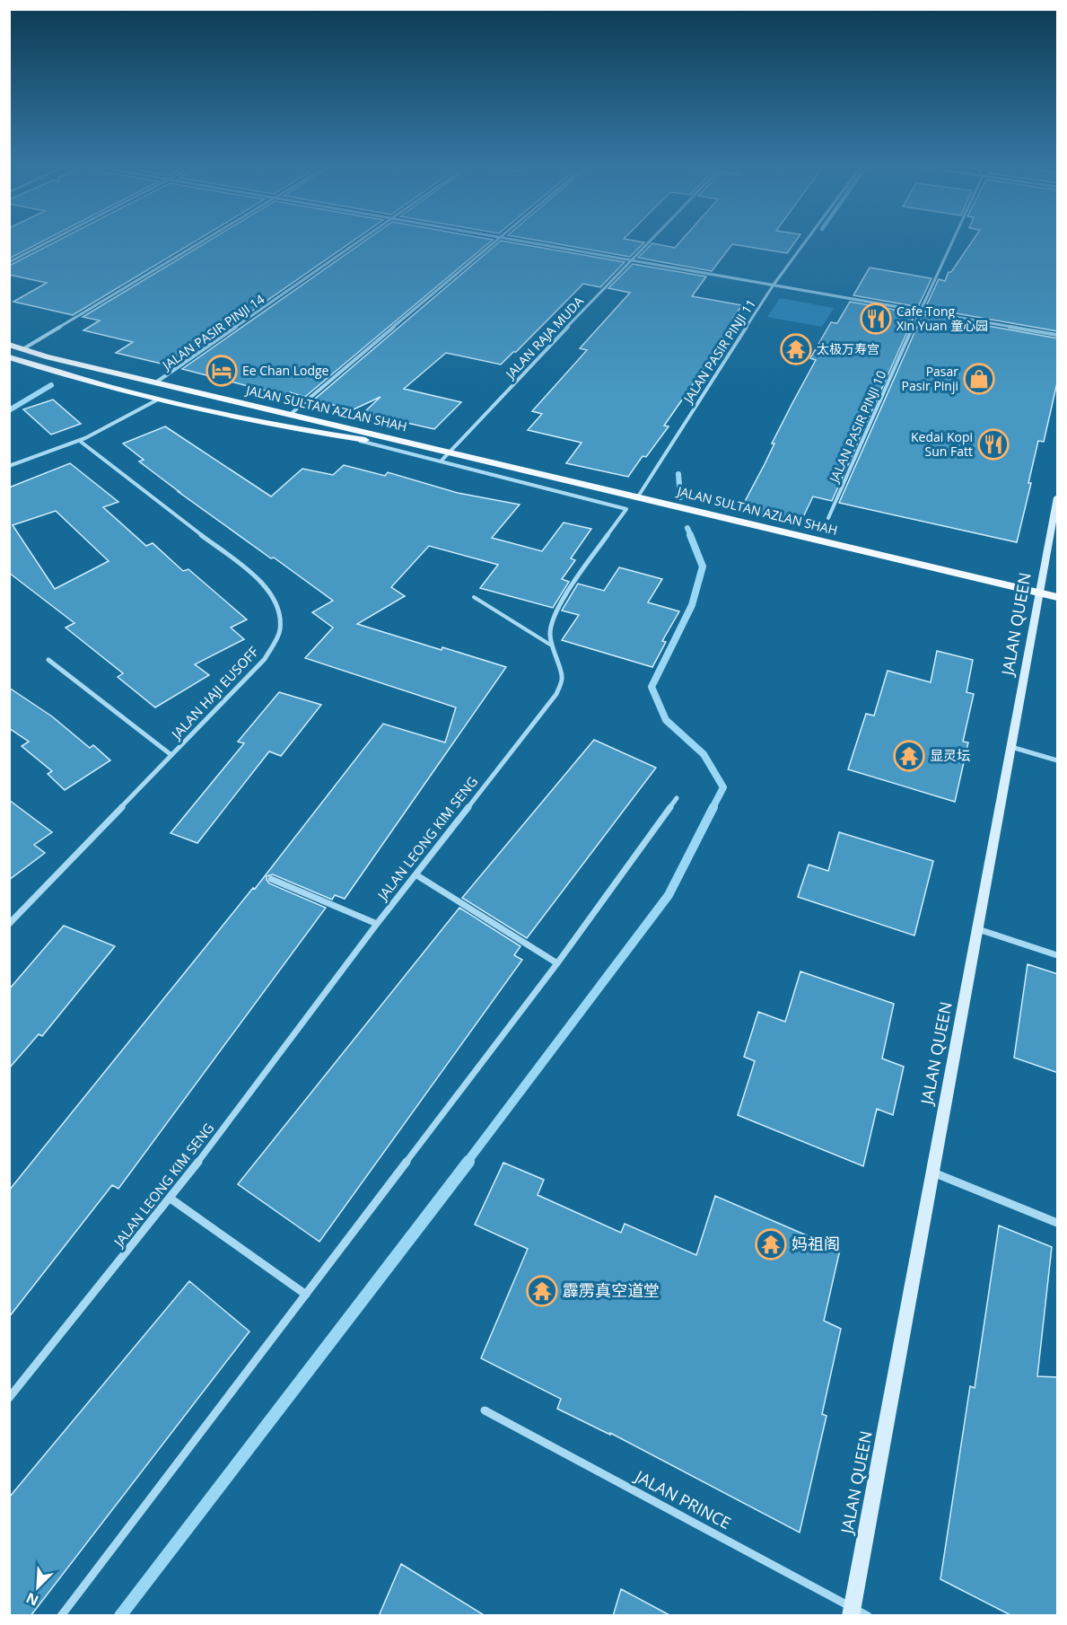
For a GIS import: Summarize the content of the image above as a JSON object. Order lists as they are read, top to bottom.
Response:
{
  "streets": {
    "main road": ["JALAN SULTAN AZLAN SHAH", "JALAN QUEEN"],
    "street": [
      "JALAN PASIR PINJI 14",
      "JALAN RAJA MUDA",
      "JALAN PASIR PINJI 11",
      "JALAN PASIR PINJI 10",
      "JALAN HAJI EUSOFF",
      "JALAN LEONG KIM SENG",
      "JALAN PRINCE"
    ]
  },
  "crossings": [
    ["JALAN PASIR PINJI 14", "JALAN SULTAN AZLAN SHAH"],
    ["JALAN RAJA MUDA", "JALAN SULTAN AZLAN SHAH"],
    ["JALAN RAJA MUDA", "JALAN LEONG KIM SENG"],
    ["JALAN PASIR PINJI 11", "JALAN SULTAN AZLAN SHAH"],
    ["JALAN SULTAN AZLAN SHAH", "JALAN QUEEN"],
    ["JALAN SULTAN AZLAN SHAH", "JALAN LEONG KIM SENG"],
    ["JALAN QUEEN", "JALAN PRINCE"]
  ],
  "places": {
    "restaurant": ["Cafe Tong Xin Yuan 童心园", "Kedai Kopi Sun Fatt"],
    "temple": [
      "太极万寿宫",
      "显灵坛",
      "妈祖阁",
      "霹雳真空道堂"
    ],
    "hotel": ["Ee Chan Lodge"],
    "shop": ["Pasar Pasir Pinji"]
  },
  "north": "bottom left"
}
